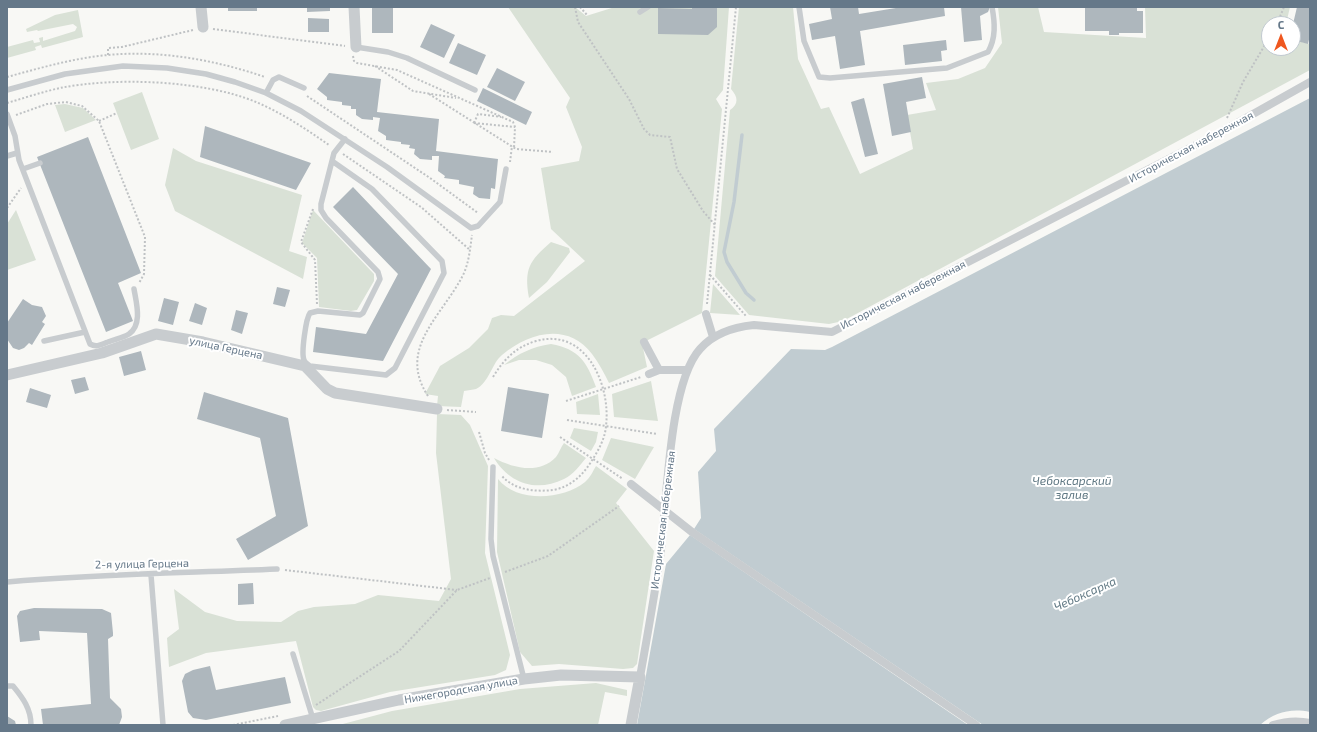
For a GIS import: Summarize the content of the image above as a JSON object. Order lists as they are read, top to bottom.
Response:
{
  "streets": {
    "street": ["Историческая набережная", "улица Герцена", "Нижегородская улица"],
    "lane": ["2-я улица Герцена"]
  },
  "crossings": [
    ["Историческая набережная", "Нижегородская улица"]
  ],
  "water": ["Чебоксарский залив", "Чебоксарка"],
  "north": "top"
}
